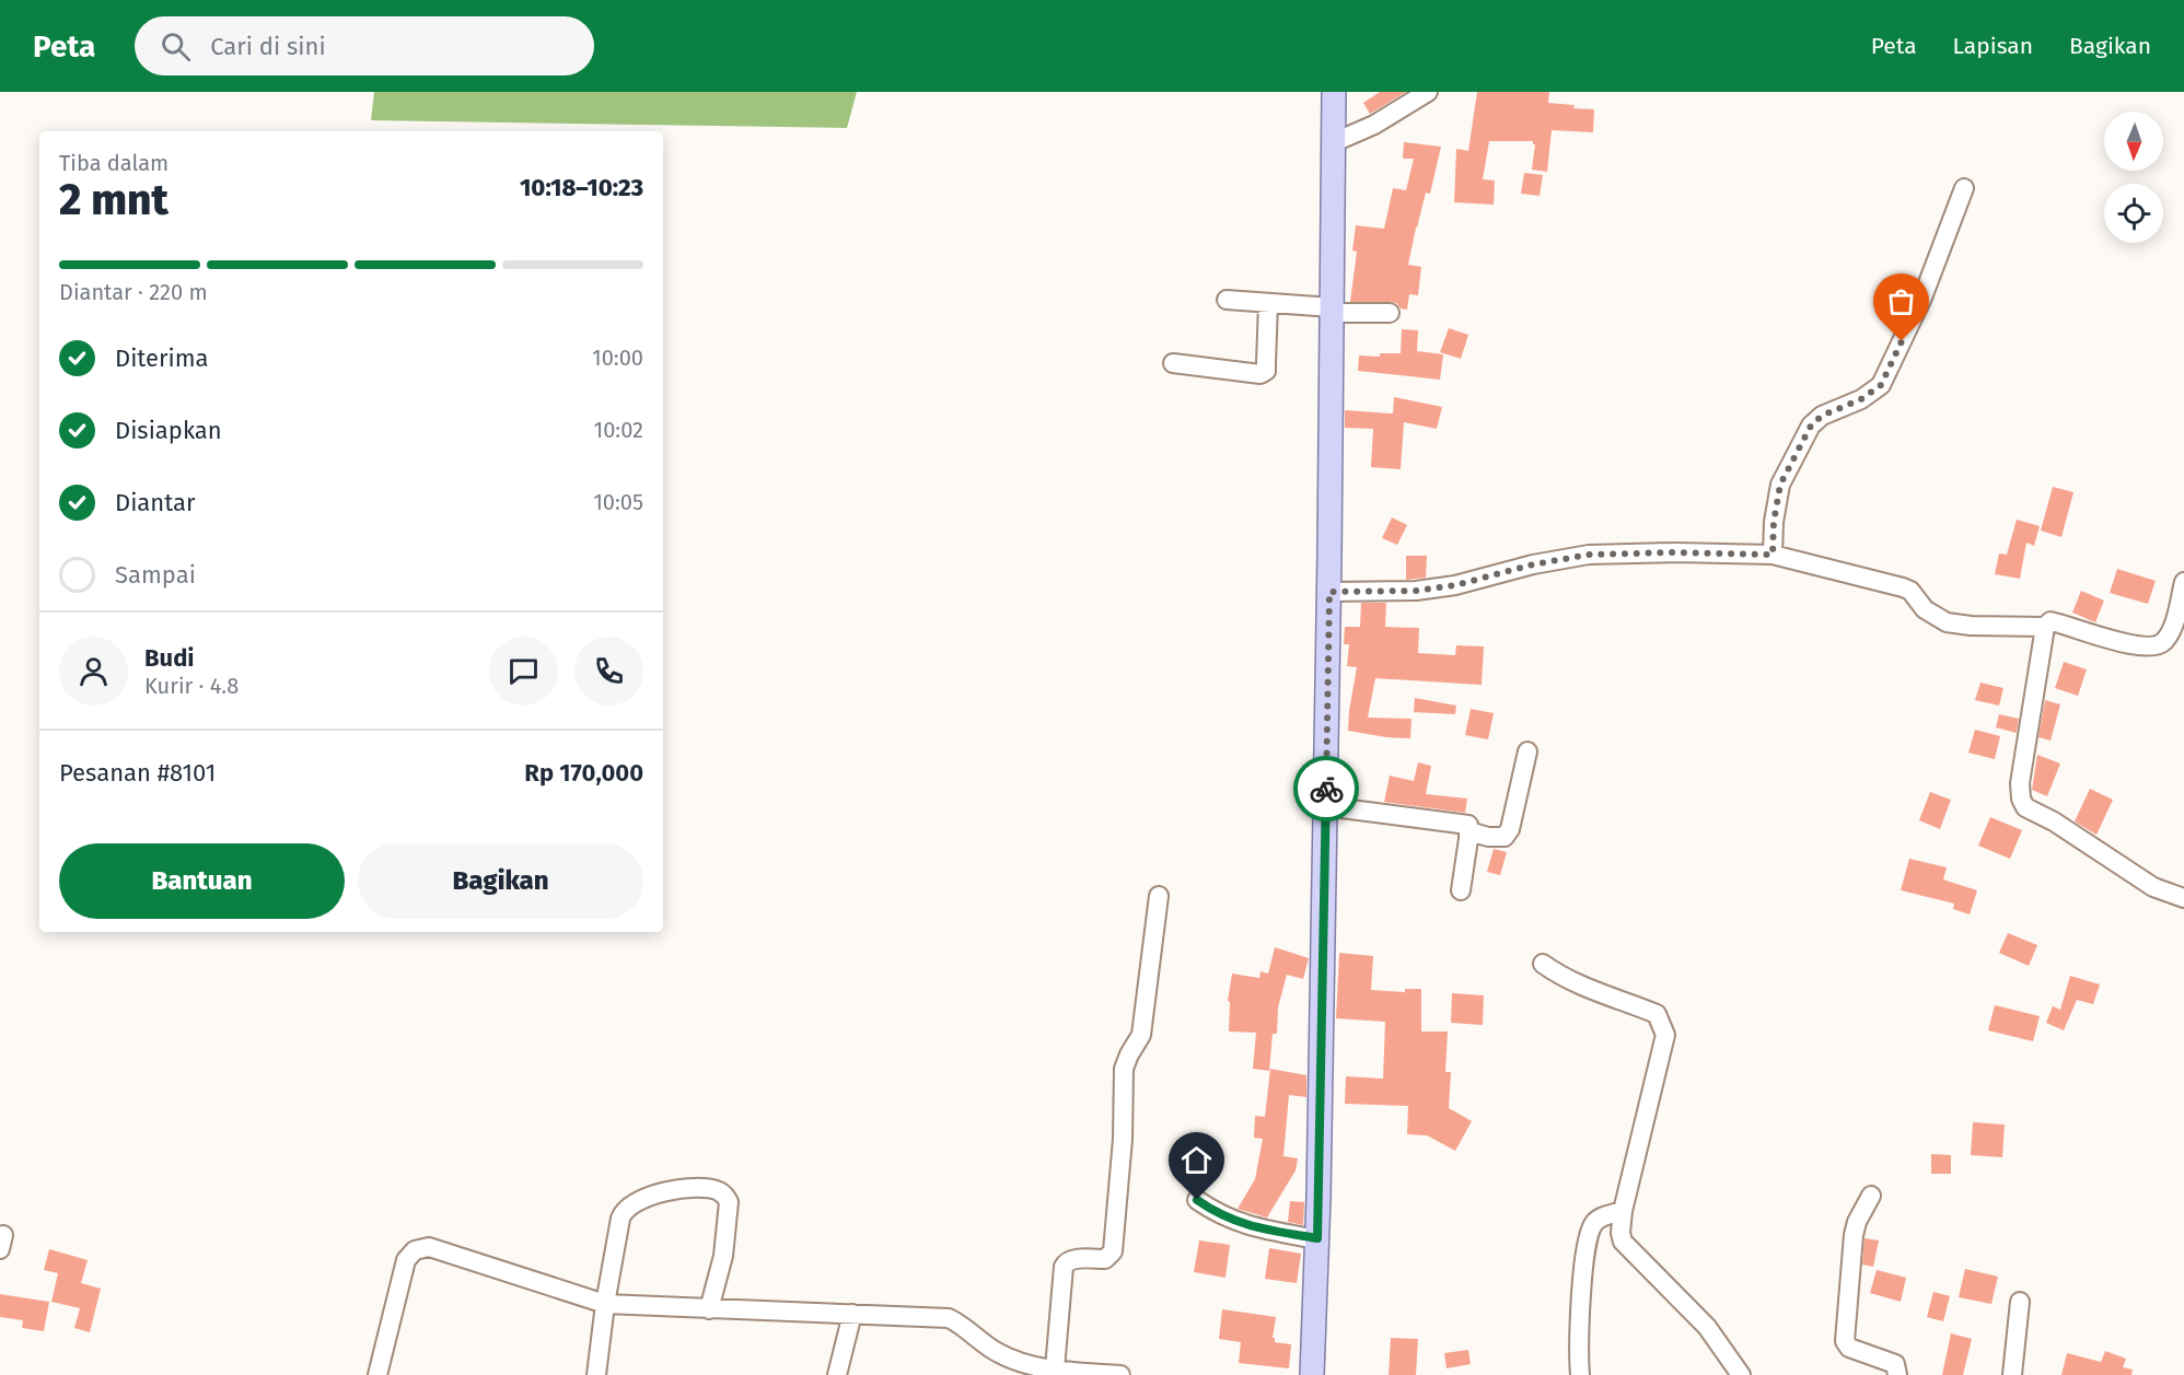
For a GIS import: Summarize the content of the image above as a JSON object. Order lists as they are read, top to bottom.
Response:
{
  "north": "bottom",
  "page": {
    "header": "Peta",
    "search": "Cari di sini",
    "nav": ["Peta", "Lapisan", "Bagikan"],
    "heading": ["2 mnt", "Tiba dalam", "10:18–10:23"],
    "panel": [
      "Budi",
      "Kurir · 4.8",
      "Pesanan #8101",
      "Rp 170,000"
    ],
    "bar": "Diantar · 220 m",
    "list": [
      ["Diterima", "10:00"],
      ["Disiapkan", "10:02"],
      ["Diantar", "10:05"],
      "Sampai"
    ],
    "buttons": ["Bantuan", "Bagikan"]
  }
}
